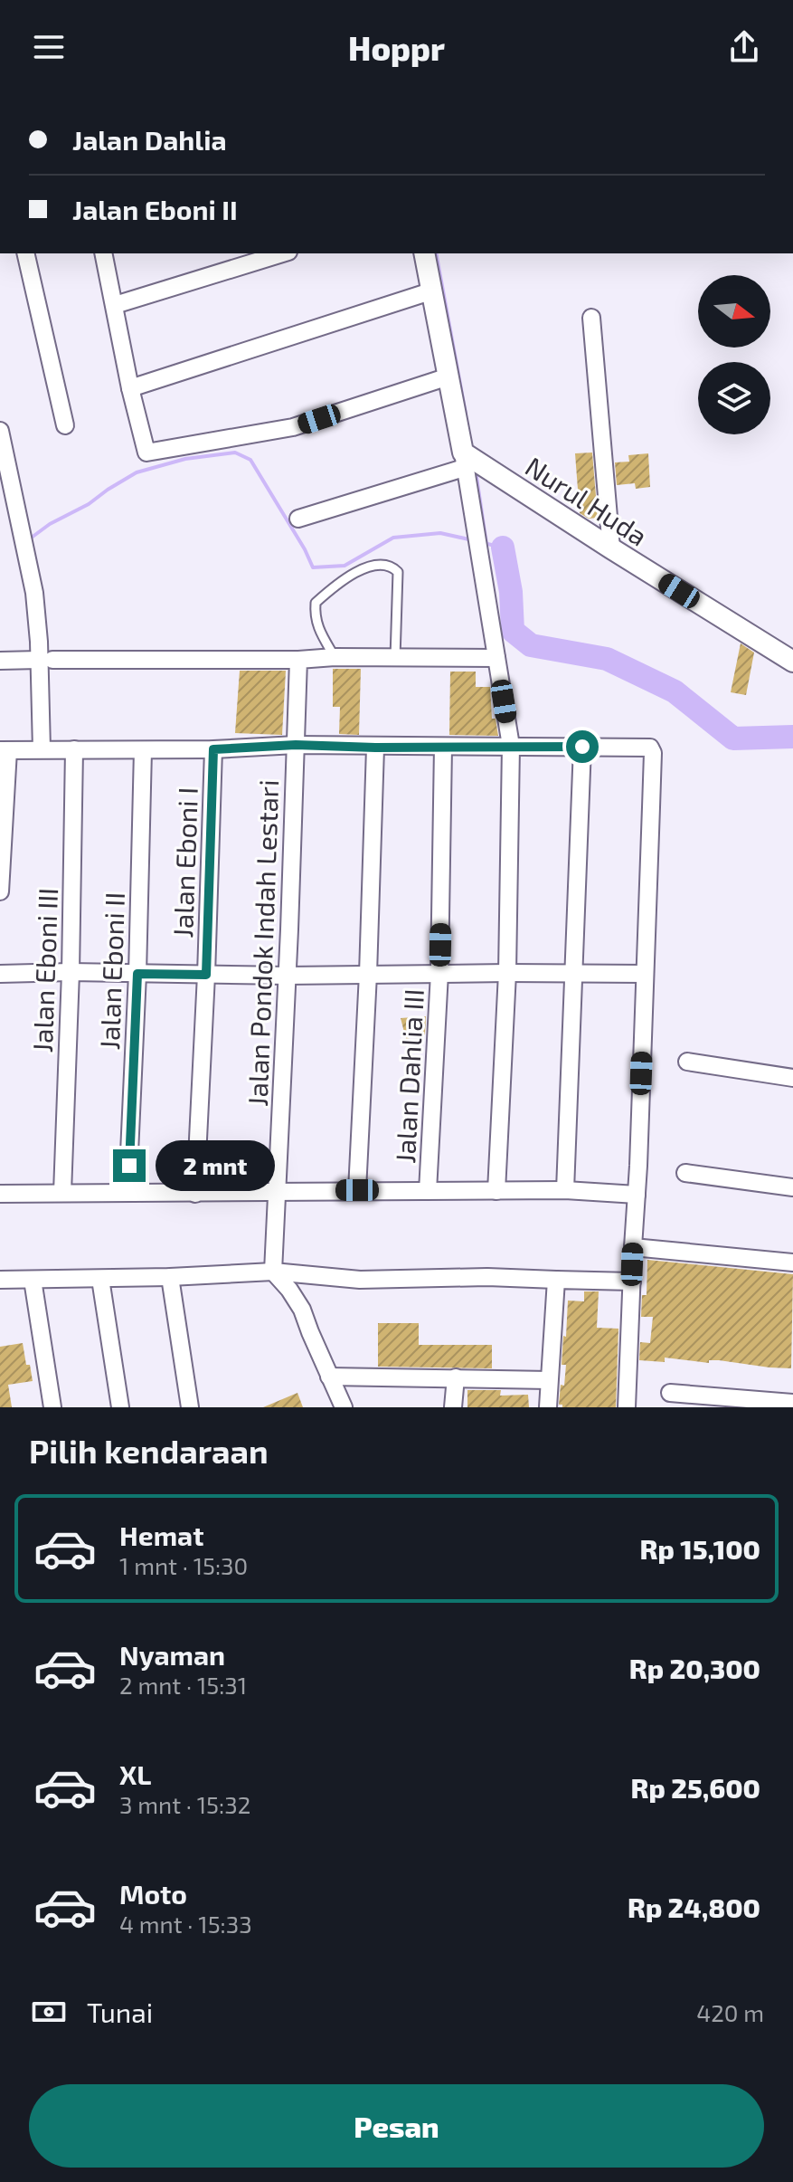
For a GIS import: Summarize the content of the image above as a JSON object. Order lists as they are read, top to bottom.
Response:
{
  "streets": {
    "street": [
      "Nurul Huda",
      "Jalan Eboni I",
      "Jalan Pondok Indah Lestari",
      "Jalan Eboni III",
      "Jalan Eboni II",
      "Jalan Dahlia III"
    ]
  },
  "north": "right",
  "page": {
    "header": "Hoppr",
    "banner": ["Jalan Dahlia", "Jalan Eboni II"],
    "bubble": "2 mnt",
    "heading": "Pilih kendaraan",
    "list": [
      {
        "name": "Hemat",
        "note": "1 mnt · 15:30",
        "value": "Rp 15,100"
      },
      {
        "name": "Nyaman",
        "note": "2 mnt · 15:31",
        "value": "Rp 20,300"
      },
      {
        "name": "XL",
        "note": "3 mnt · 15:32",
        "value": "Rp 25,600"
      },
      {
        "name": "Moto",
        "note": "4 mnt · 15:33",
        "value": "Rp 24,800"
      }
    ],
    "pay": ["Tunai", "420 m"],
    "buttons": "Pesan"
  }
}
